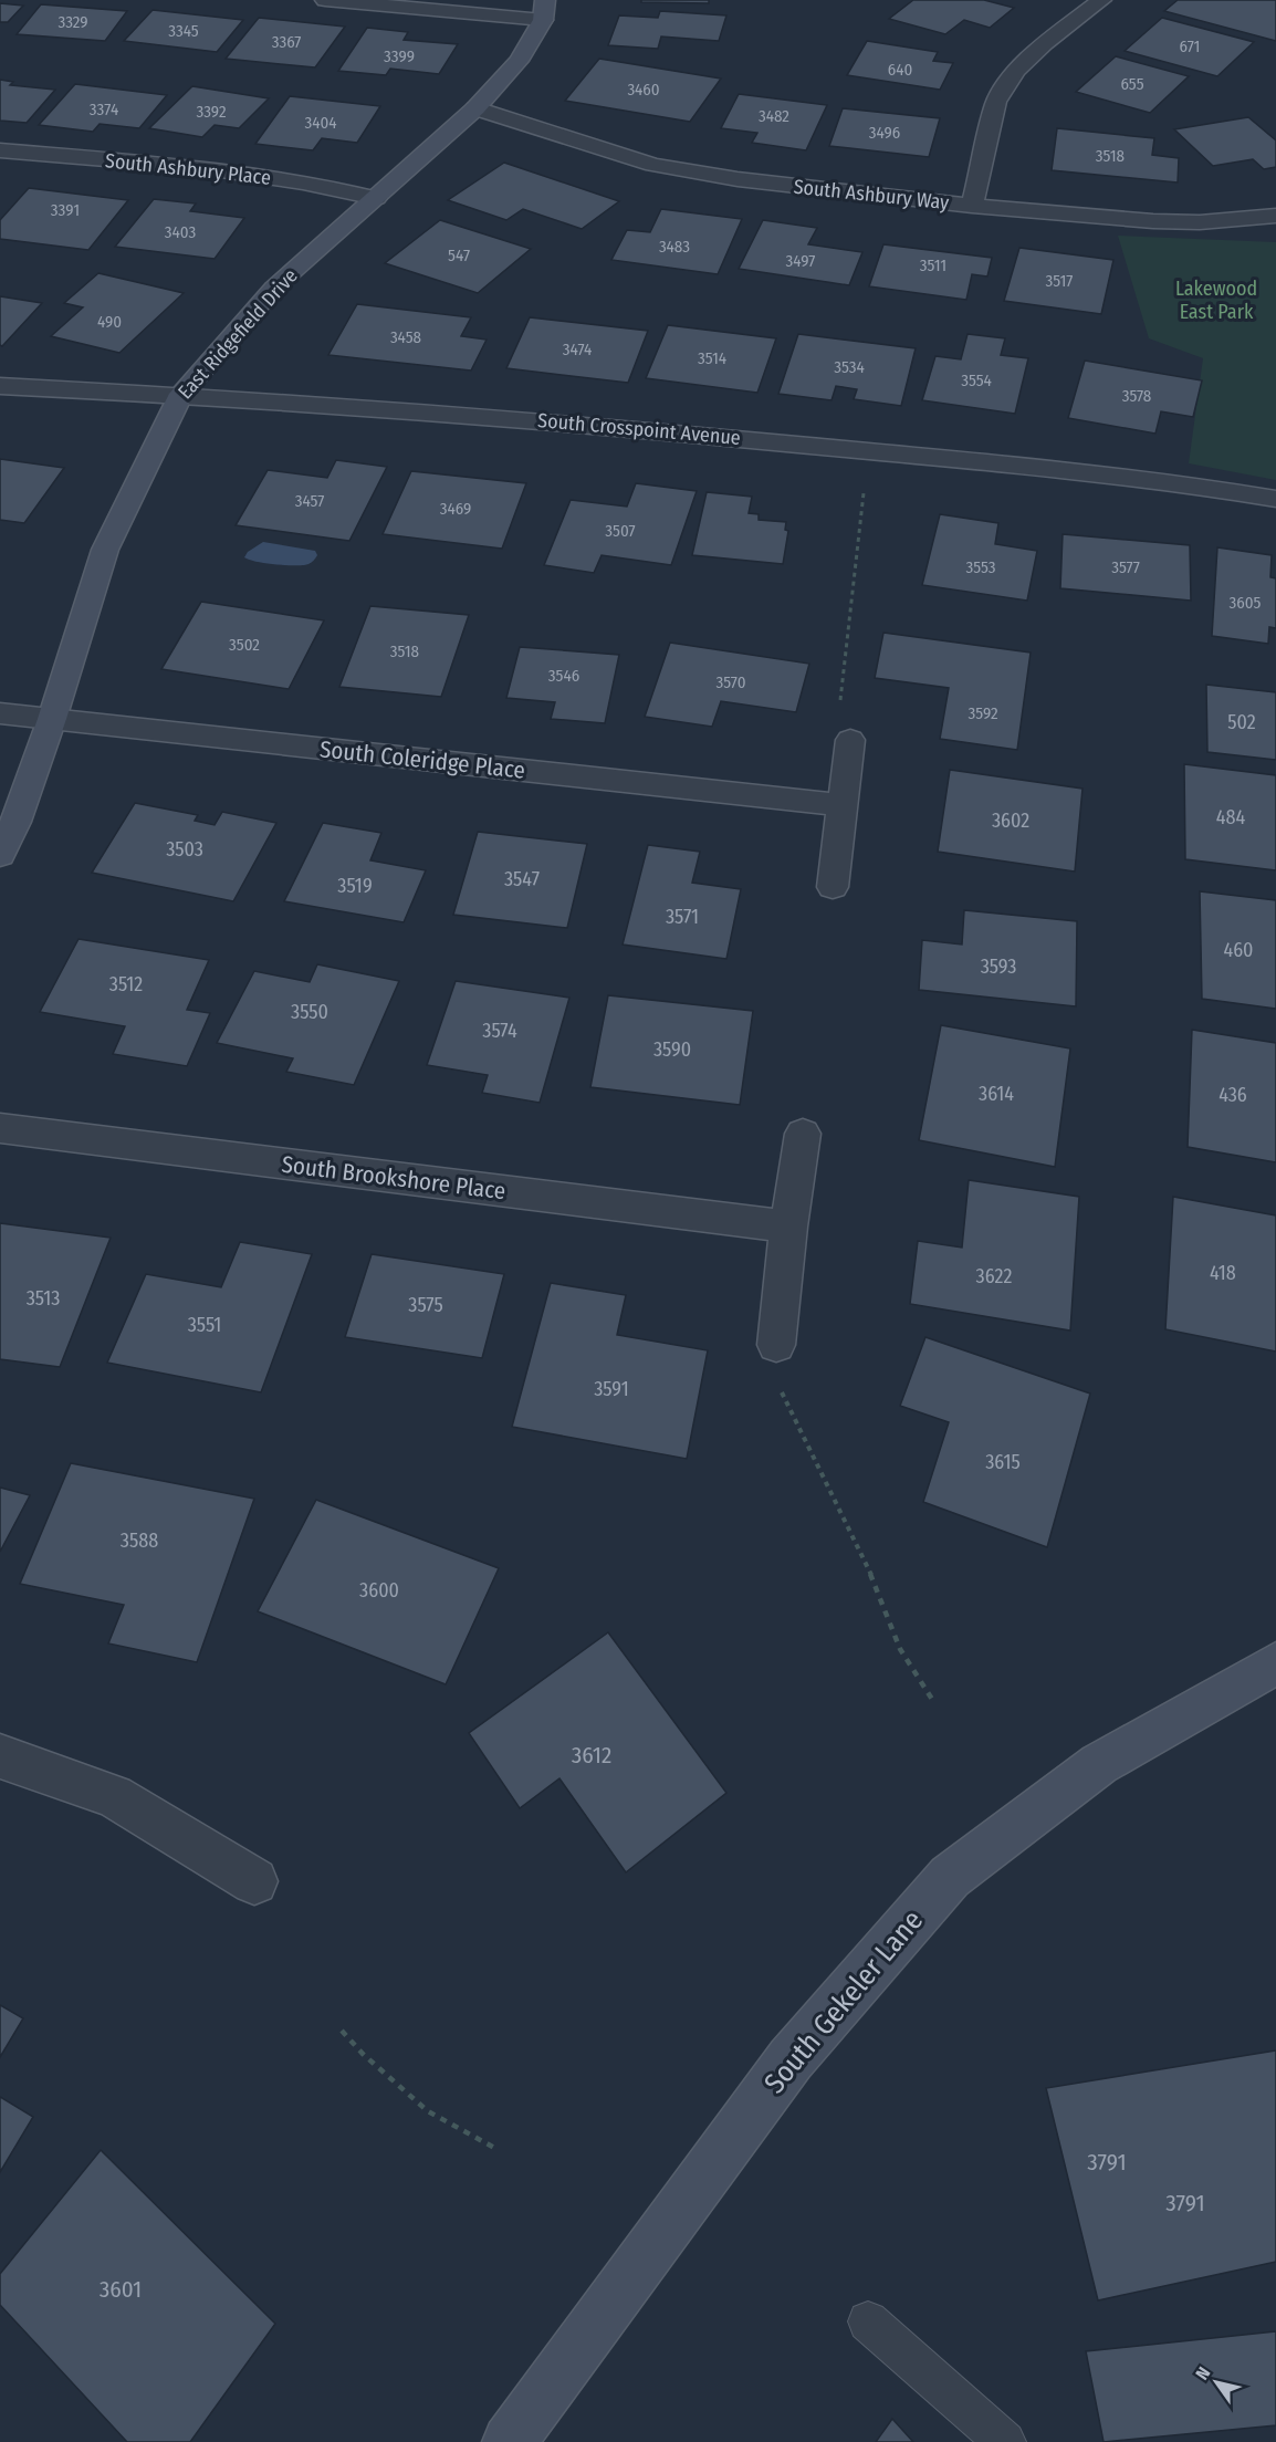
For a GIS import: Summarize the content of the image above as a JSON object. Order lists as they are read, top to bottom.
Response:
{
  "streets": {
    "street": [
      "South Ashbury Place",
      "South Ashbury Way",
      "East Ridgefield Drive",
      "South Crosspoint Avenue",
      "South Coleridge Place",
      "South Brookshore Place",
      "South Gekeler Lane"
    ]
  },
  "crossings": [
    ["South Ashbury Place", "East Ridgefield Drive"],
    ["South Ashbury Way", "East Ridgefield Drive"],
    ["East Ridgefield Drive", "South Crosspoint Avenue"],
    ["East Ridgefield Drive", "South Coleridge Place"]
  ],
  "parks": ["Lakewood East Park"],
  "house_numbers": [
    "3329",
    "3345",
    "3367",
    "671",
    "3399",
    "640",
    "655",
    "3460",
    "3374",
    "3392",
    "3482",
    "3404",
    "3496",
    "3518",
    "3391",
    "3403",
    "3483",
    "547",
    "3497",
    "3511",
    "3517",
    "490",
    "3458",
    "3474",
    "3514",
    "3534",
    "3554",
    "3578",
    "3457",
    "3469",
    "3507",
    "3553",
    "3577",
    "3605",
    "3502",
    "3518",
    "3546",
    "3570",
    "3592",
    "502",
    "484",
    "3602",
    "3503",
    "3547",
    "3519",
    "3571",
    "460",
    "3593",
    "3512",
    "3550",
    "3574",
    "3590",
    "3614",
    "436",
    "418",
    "3622",
    "3513",
    "3575",
    "3551",
    "3591",
    "3615",
    "3588",
    "3600",
    "3612",
    "3791",
    "3791",
    "3601"
  ],
  "north": "top left"
}
